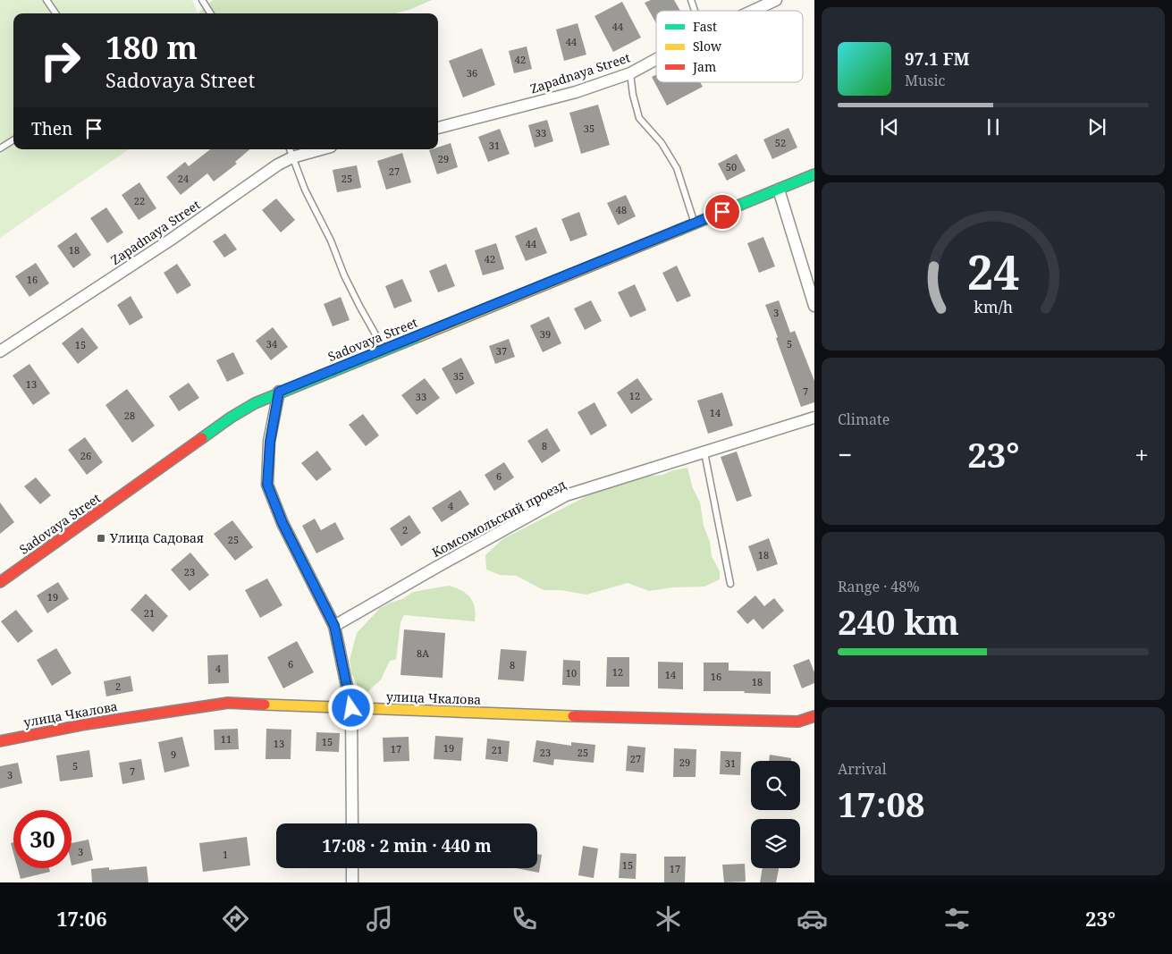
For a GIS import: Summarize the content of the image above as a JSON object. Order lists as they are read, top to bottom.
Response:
{
  "streets": {
    "street": [
      "Zapadnaya Street",
      "Sadovaya Street",
      "Комсомольский проезд",
      "улица Чкалова"
    ]
  },
  "places": {
    "transit": ["Улица Садовая"]
  },
  "house_numbers": [
    "44",
    "44",
    "42",
    "36",
    "35",
    "33",
    "52",
    "31",
    "29",
    "50",
    "27",
    "24",
    "25",
    "22",
    "48",
    "44",
    "18",
    "42",
    "16",
    "3",
    "39",
    "34",
    "5",
    "15",
    "37",
    "35",
    "13",
    "7",
    "12",
    "33",
    "14",
    "28",
    "8",
    "26",
    "6",
    "4",
    "2",
    "25",
    "18",
    "23",
    "19",
    "21",
    "8А",
    "6",
    "8",
    "4",
    "12",
    "10",
    "14",
    "16",
    "18",
    "2",
    "11",
    "15",
    "13",
    "19",
    "17",
    "21",
    "23",
    "25",
    "9",
    "27",
    "29",
    "31",
    "5",
    "7",
    "3",
    "3",
    "1",
    "15",
    "17"
  ],
  "legend": ["Fast", "Slow", "Jam"],
  "page": {
    "turn": ["180 m", "Sadovaya Street"],
    "song": ["97.1 FM", "Music"],
    "then": "Then",
    "tile": [
      "Climate",
      ["Range · 48%", "240 km"],
      ["Arrival", "17:08"]
    ],
    "heat": ["−", "23°", "+"],
    "limit": "30",
    "trip": "17:08 · 2 min · 440 m",
    "tabs": ["17:06", "23°"],
    "gauge": ["24", "km/h"]
  }
}
